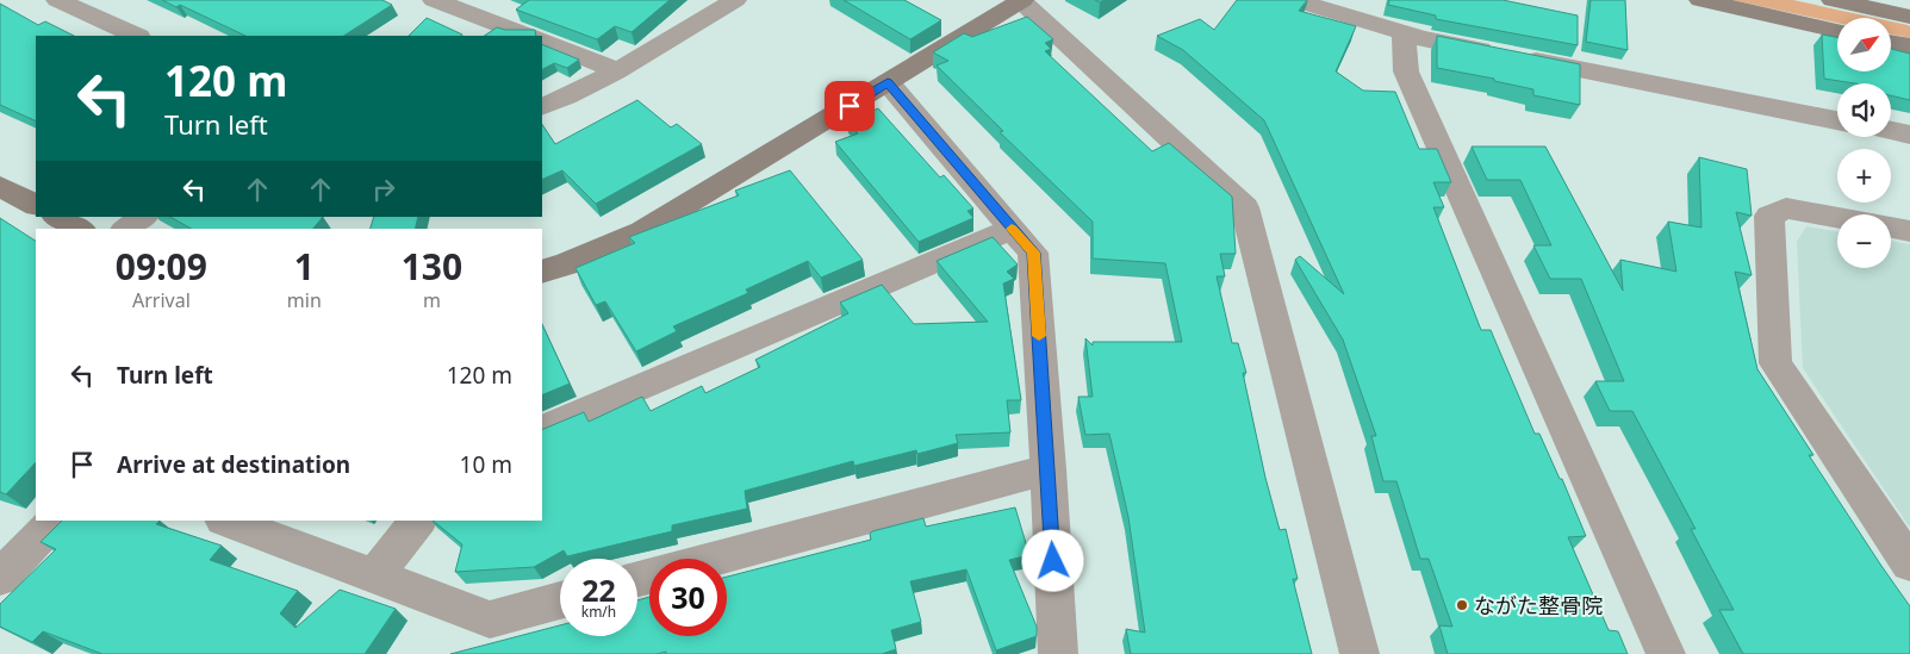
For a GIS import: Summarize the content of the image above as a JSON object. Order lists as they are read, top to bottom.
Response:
{
  "places": ["ながた整骨院"],
  "north": "top right",
  "page": {
    "map_buttons": ["+", "−"],
    "turn": ["120 m", "Turn left"],
    "eta": [
      "09:09",
      "Arrival",
      "1",
      "min",
      "130",
      "m"
    ],
    "list": [
      {
        "name": "Turn left",
        "value": "120 m"
      },
      {
        "name": "Arrive at destination",
        "value": "10 m"
      }
    ],
    "speed": "22 km/h",
    "limit": "30"
  }
}
